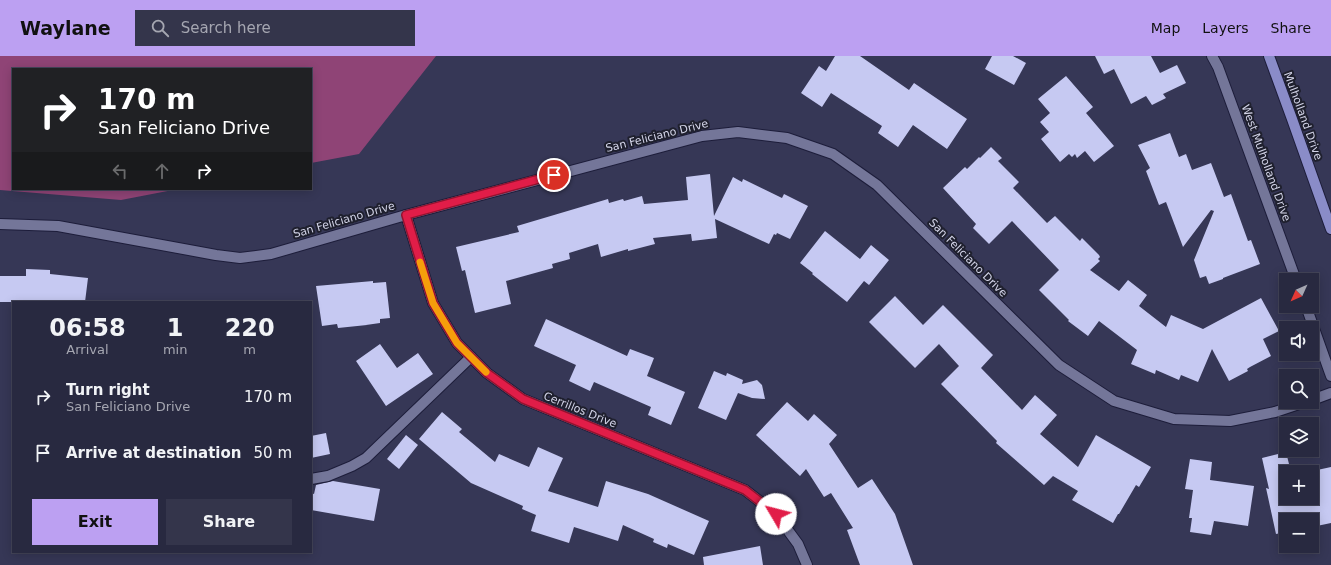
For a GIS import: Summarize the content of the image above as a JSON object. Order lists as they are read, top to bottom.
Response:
{
  "streets": {
    "main road": ["Mulholland Drive"],
    "street": ["San Feliciano Drive", "West Mulholland Drive", "Cerrillos Drive"]
  },
  "crossings": [
    ["San Feliciano Drive", "Cerrillos Drive"]
  ],
  "north": "bottom left",
  "page": {
    "header": "Waylane",
    "search": "Search here",
    "nav": ["Map", "Layers", "Share"],
    "turn": ["170 m", "San Feliciano Drive"],
    "map_buttons": ["+", "−"],
    "eta": [
      "06:58",
      "Arrival",
      "1",
      "min",
      "220",
      "m"
    ],
    "list": [
      {
        "name": "Turn right",
        "note": "San Feliciano Drive",
        "value": "170 m"
      },
      {
        "name": "Arrive at destination",
        "value": "50 m"
      }
    ],
    "buttons": ["Exit", "Share"]
  }
}
